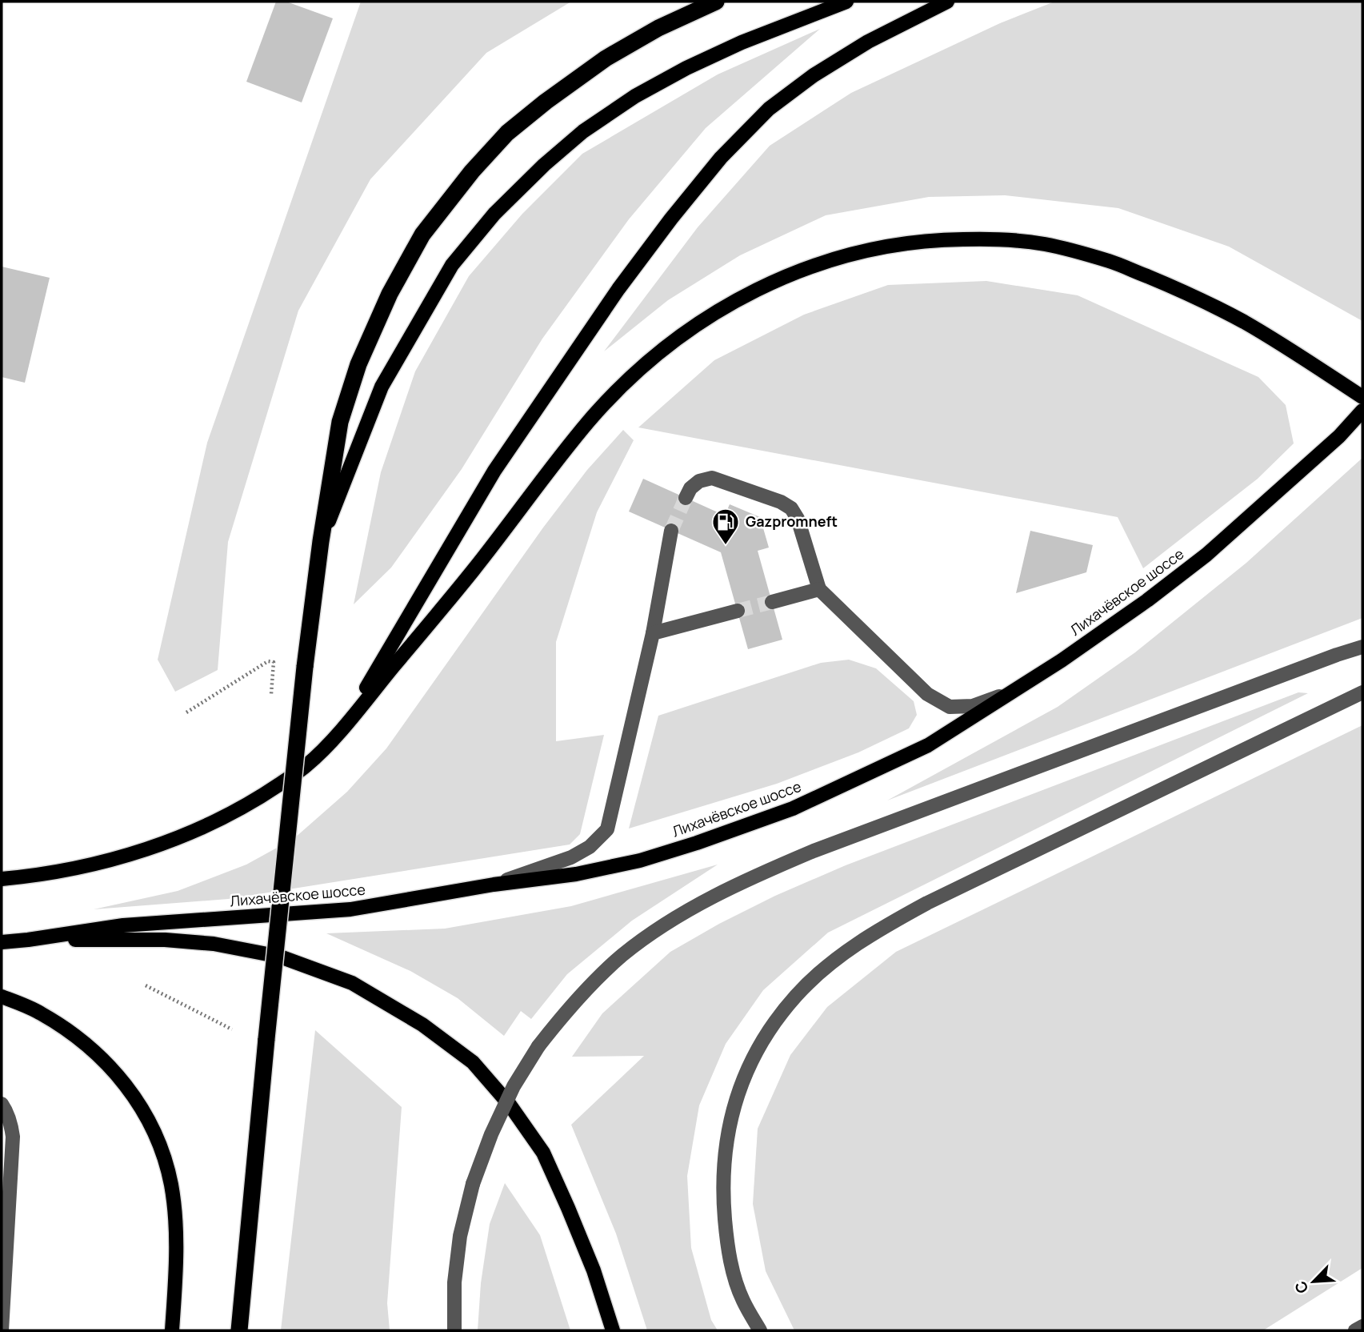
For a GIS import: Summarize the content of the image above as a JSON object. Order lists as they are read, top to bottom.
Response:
{
  "streets": {
    "main road": ["Лихачёвское шоссе"]
  },
  "places": {
    "fuel station": ["Gazpromneft"]
  },
  "north": "bottom left"
}
